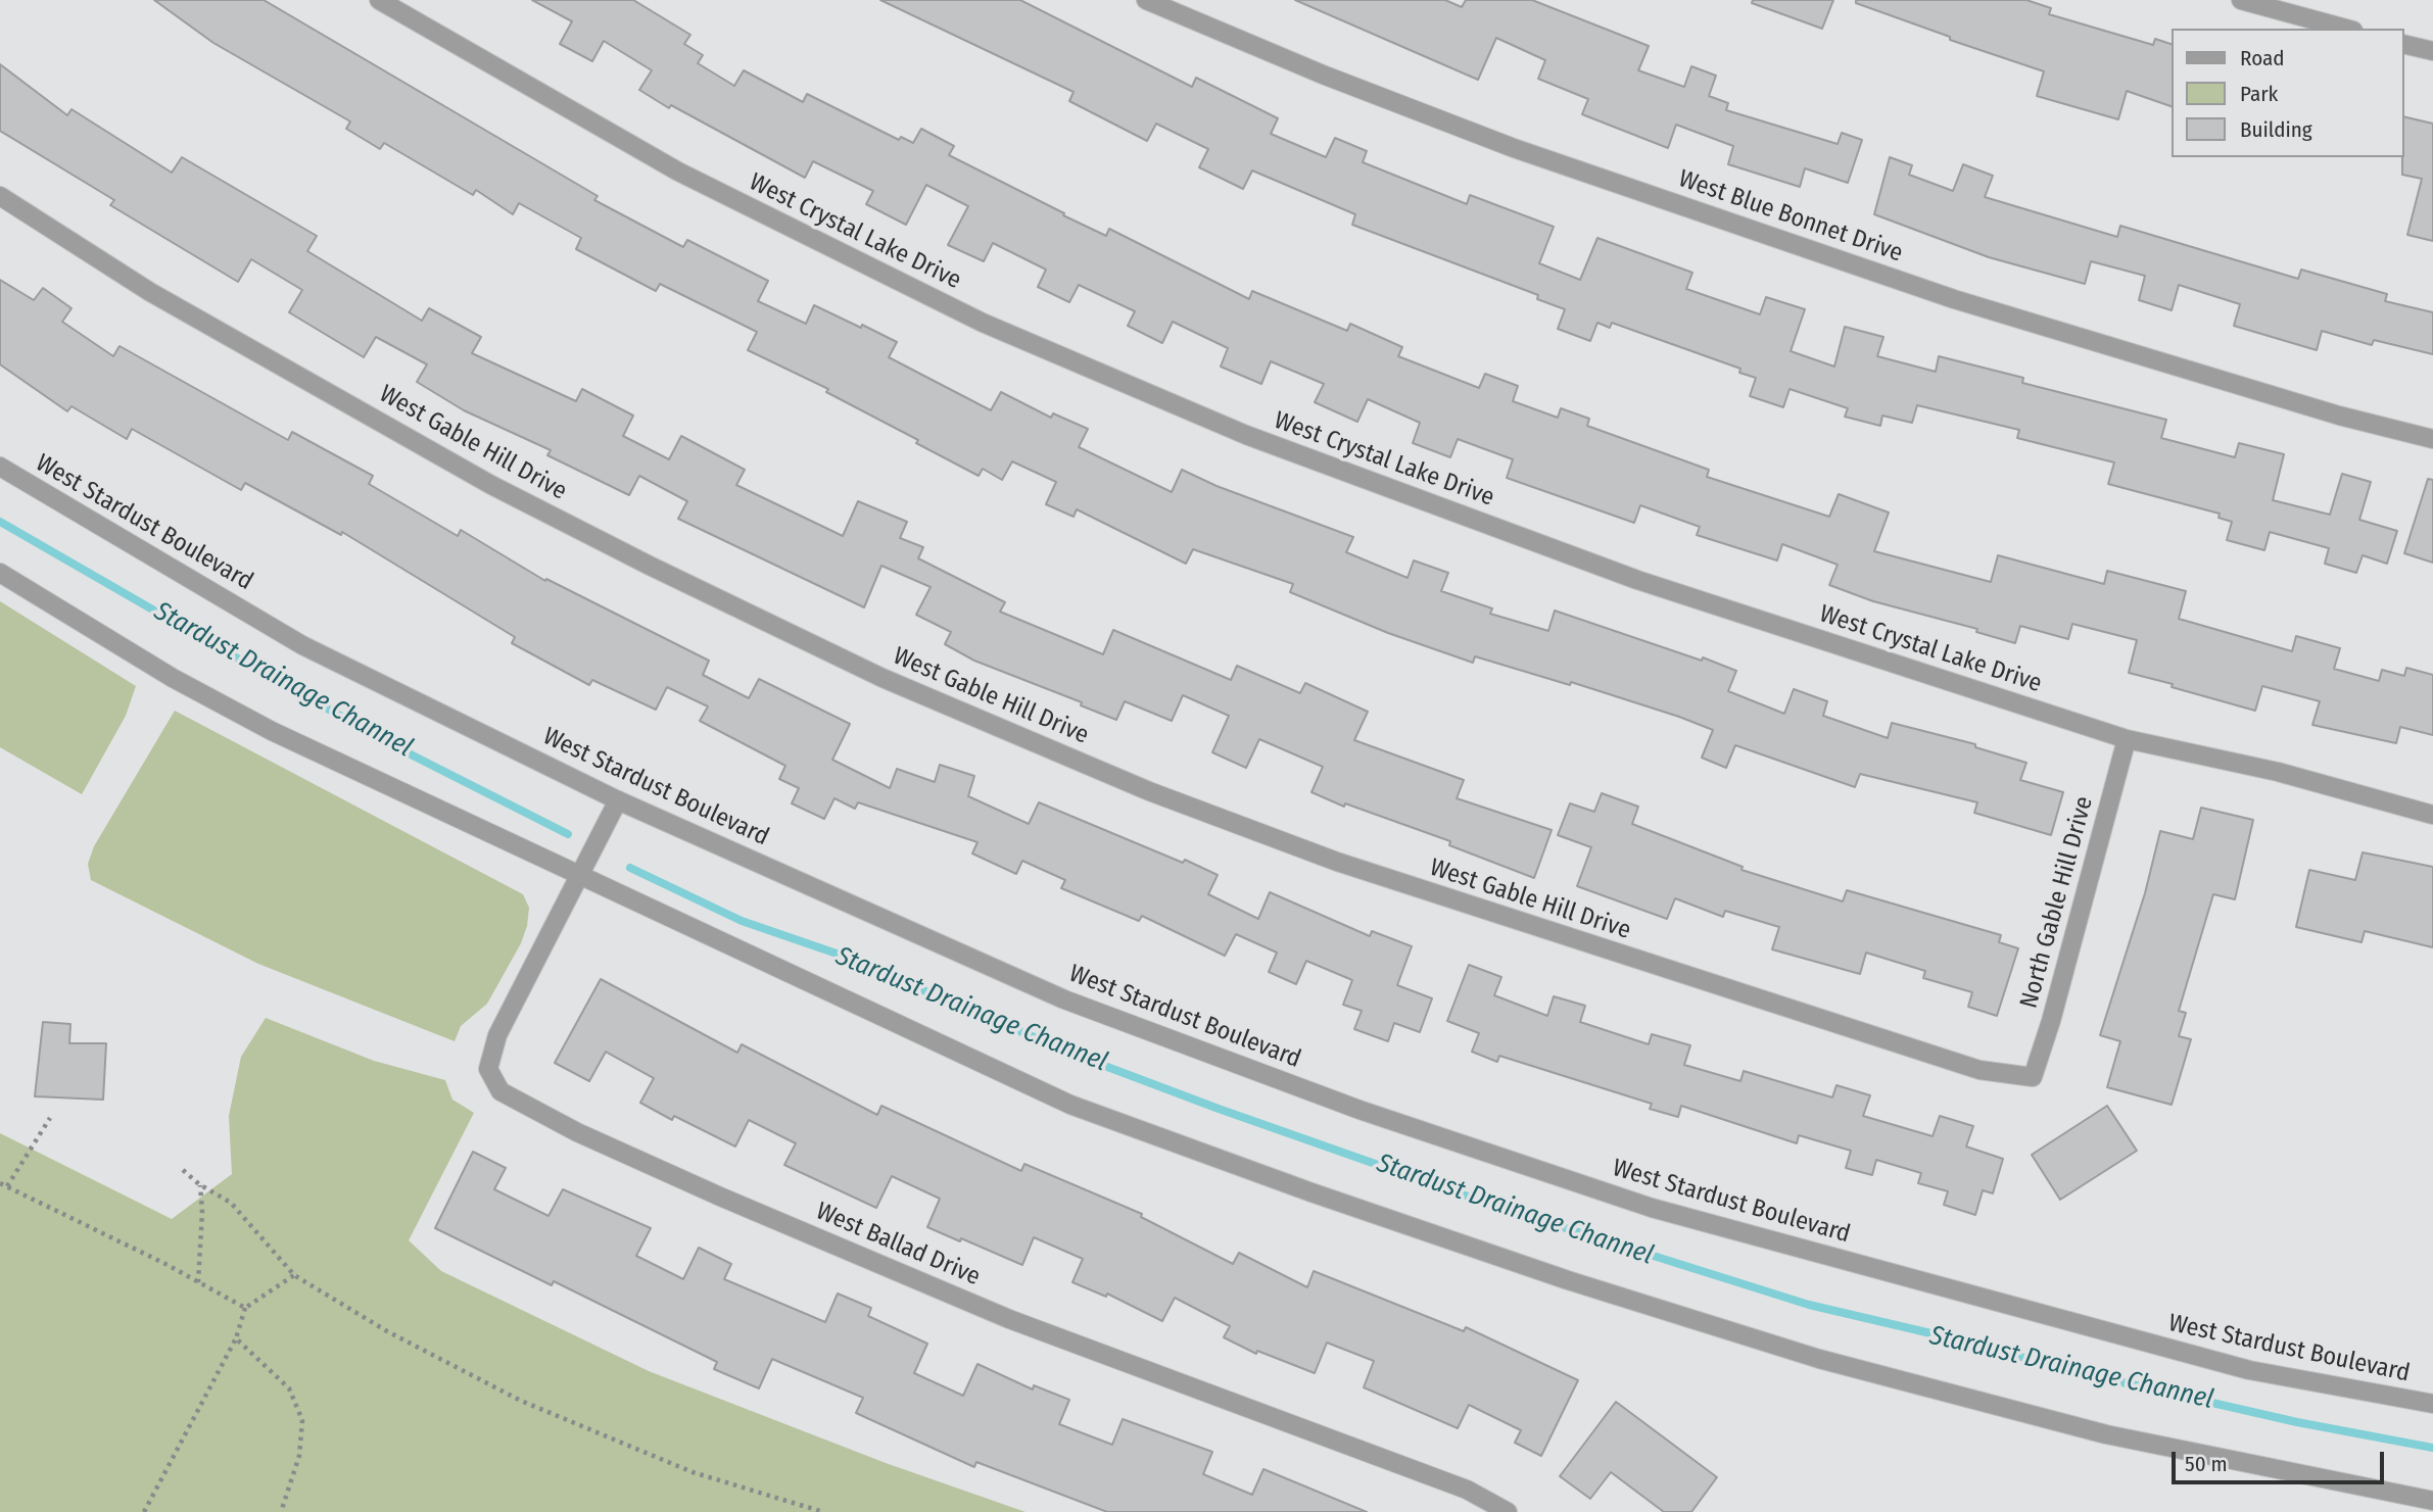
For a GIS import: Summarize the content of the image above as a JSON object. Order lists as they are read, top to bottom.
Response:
{
  "streets": {
    "street": [
      "West Blue Bonnet Drive",
      "West Crystal Lake Drive",
      "West Gable Hill Drive",
      "West Stardust Boulevard",
      "North Gable Hill Drive",
      "West Ballad Drive"
    ]
  },
  "crossings": [
    ["West Crystal Lake Drive", "North Gable Hill Drive"],
    ["West Gable Hill Drive", "North Gable Hill Drive"],
    ["West Stardust Boulevard", "West Ballad Drive"]
  ],
  "water": ["Stardust Drainage Channel"],
  "legend": ["Road", "Park", "Building"],
  "scale_bar": "50 m"
}
